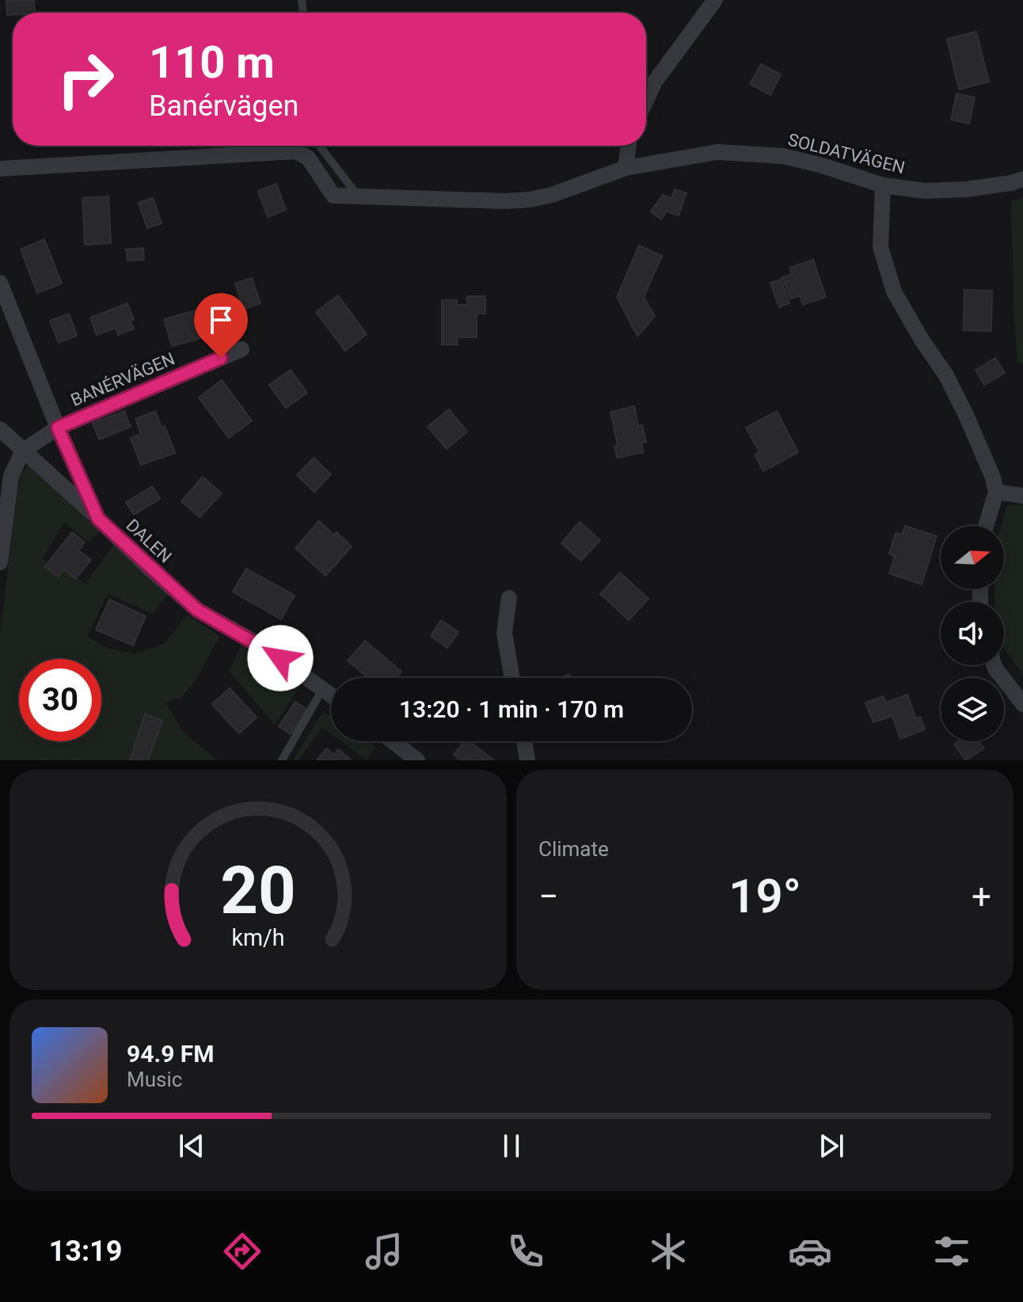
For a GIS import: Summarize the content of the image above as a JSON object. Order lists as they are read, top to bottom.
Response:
{
  "streets": {
    "street": ["SOLDATVÄGEN", "BANÉRVÄGEN", "DALEN"]
  },
  "crossings": [
    ["BANÉRVÄGEN", "DALEN"]
  ],
  "north": "right",
  "page": {
    "turn": ["110 m", "Banérvägen"],
    "limit": "30",
    "trip": "13:20 · 1 min · 170 m",
    "tile": "Climate",
    "heat": ["−", "19°", "+"],
    "song": ["94.9 FM", "Music"],
    "tabs": "13:19",
    "gauge": ["20", "km/h"]
  }
}
